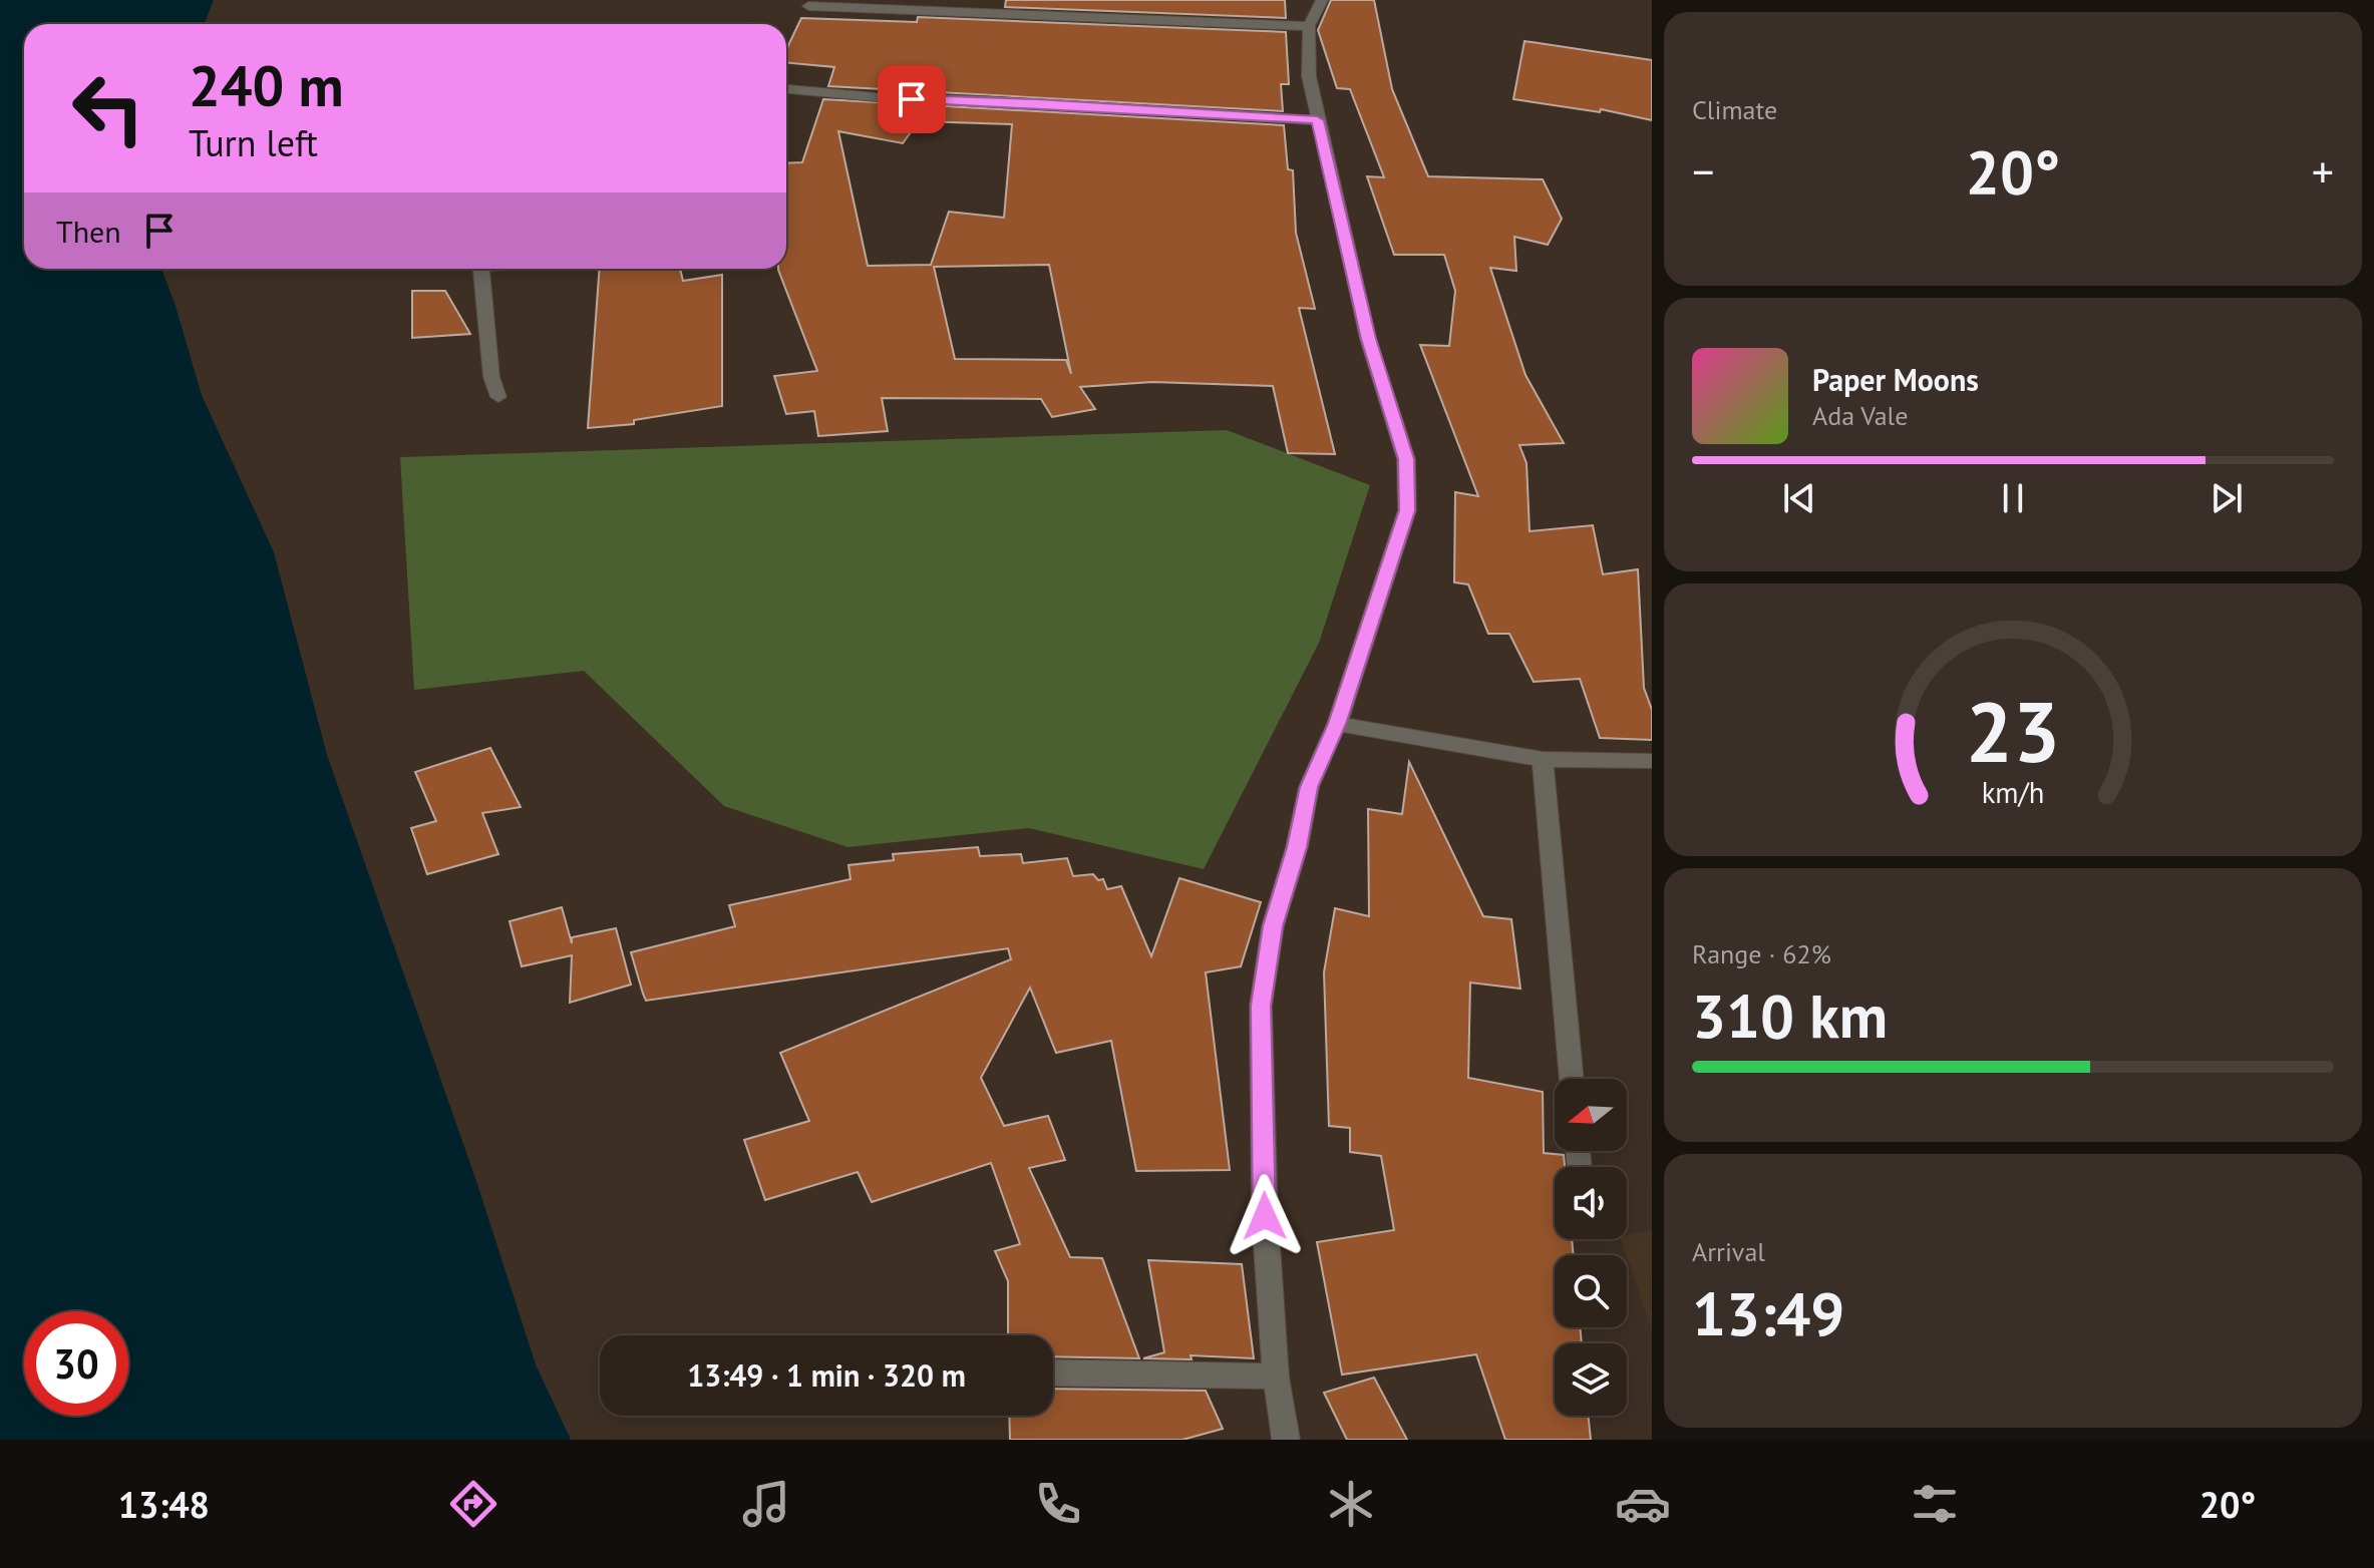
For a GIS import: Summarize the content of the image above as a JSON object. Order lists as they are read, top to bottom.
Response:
{
  "north": "left",
  "page": {
    "tile": [
      "Climate",
      ["Range · 62%", "310 km"],
      ["Arrival", "13:49"]
    ],
    "turn": ["240 m", "Turn left"],
    "heat": ["−", "20°", "+"],
    "then": "Then",
    "song": ["Paper Moons", "Ada Vale"],
    "limit": "30",
    "trip": "13:49 · 1 min · 320 m",
    "tabs": ["13:48", "20°"],
    "gauge": ["23", "km/h"]
  }
}
